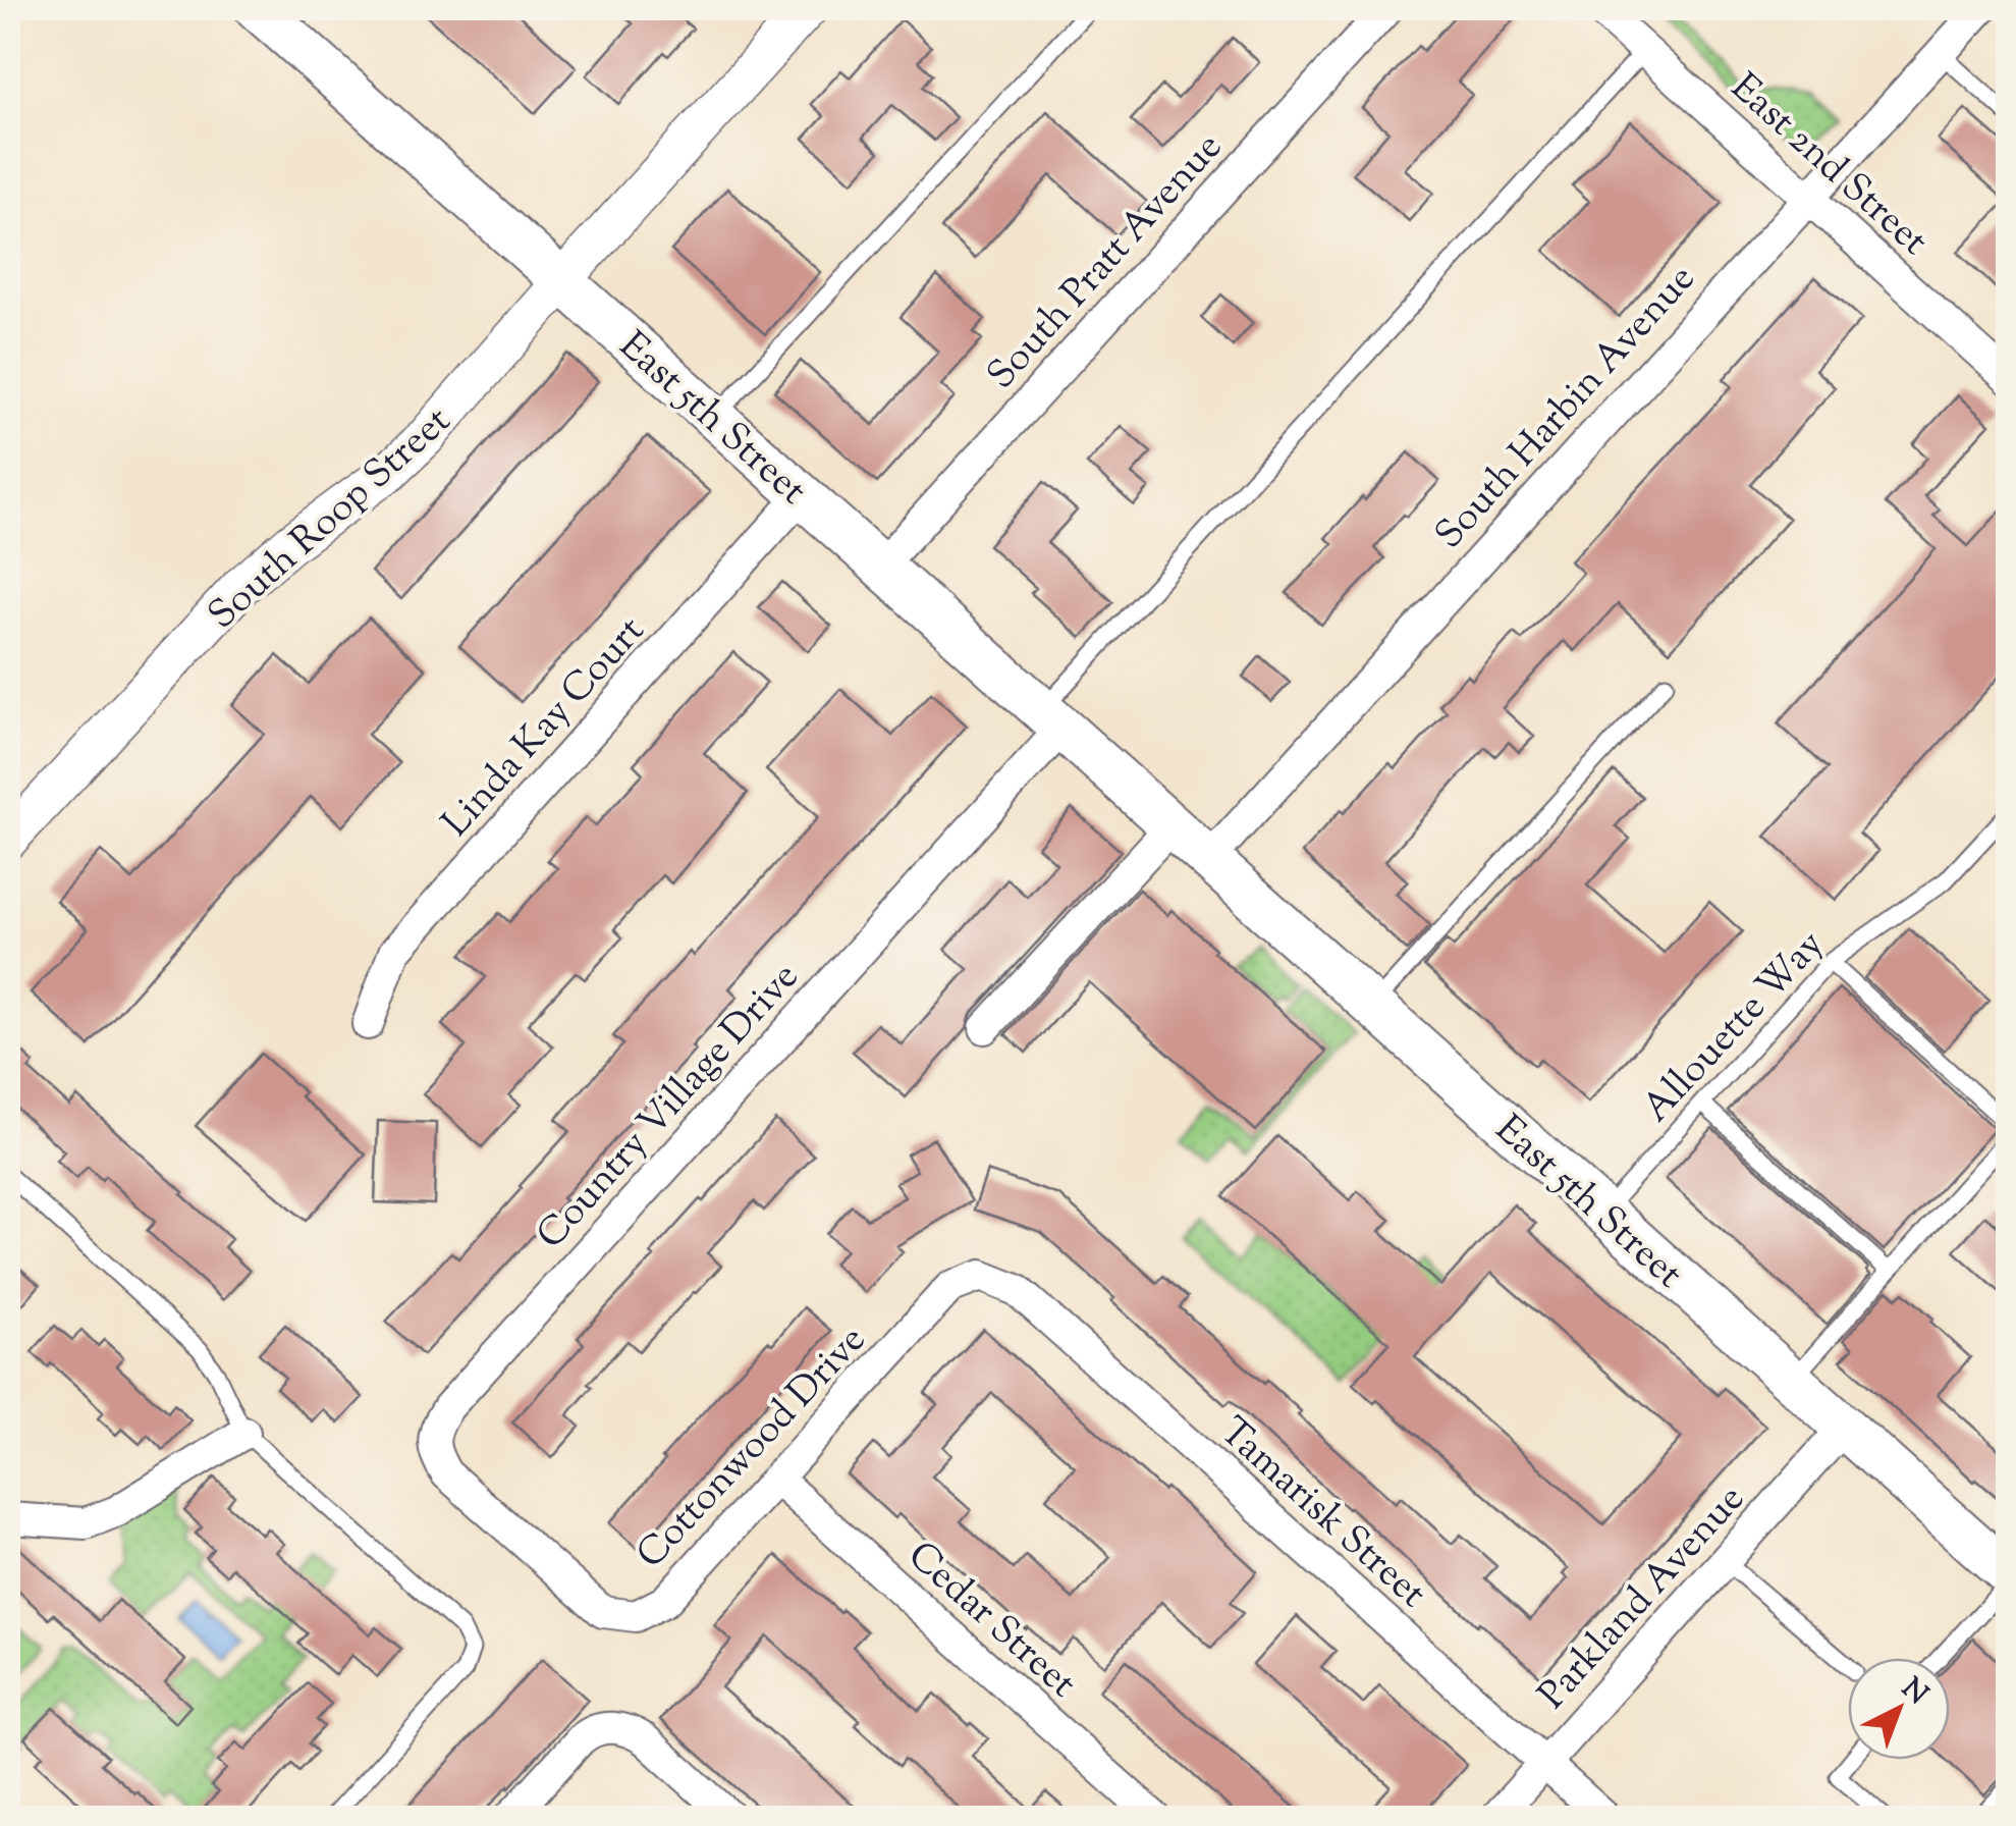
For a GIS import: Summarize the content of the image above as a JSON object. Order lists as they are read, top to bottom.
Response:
{
  "streets": {
    "main road": ["East 5th Street"],
    "street": [
      "East 2nd Street",
      "South Pratt Avenue",
      "South Harbin Avenue",
      "South Roop Street",
      "Linda Kay Court",
      "Country Village Drive",
      "Cottonwood Drive",
      "Tamarisk Street",
      "Parkland Avenue",
      "Cedar Street"
    ],
    "lane": ["Allouette Way"]
  },
  "crossings": [
    ["East 2nd Street", "South Harbin Avenue"],
    ["South Pratt Avenue", "East 5th Street"],
    ["South Harbin Avenue", "East 5th Street"],
    ["East 5th Street", "South Roop Street"],
    ["East 5th Street", "Linda Kay Court"],
    ["East 5th Street", "Allouette Way"],
    ["East 5th Street", "Country Village Drive"],
    ["East 5th Street", "Parkland Avenue"],
    ["Country Village Drive", "Cottonwood Drive"],
    ["Cottonwood Drive", "Tamarisk Street"],
    ["Cottonwood Drive", "Cedar Street"],
    ["Tamarisk Street", "Parkland Avenue"]
  ],
  "north": "top right"
}
